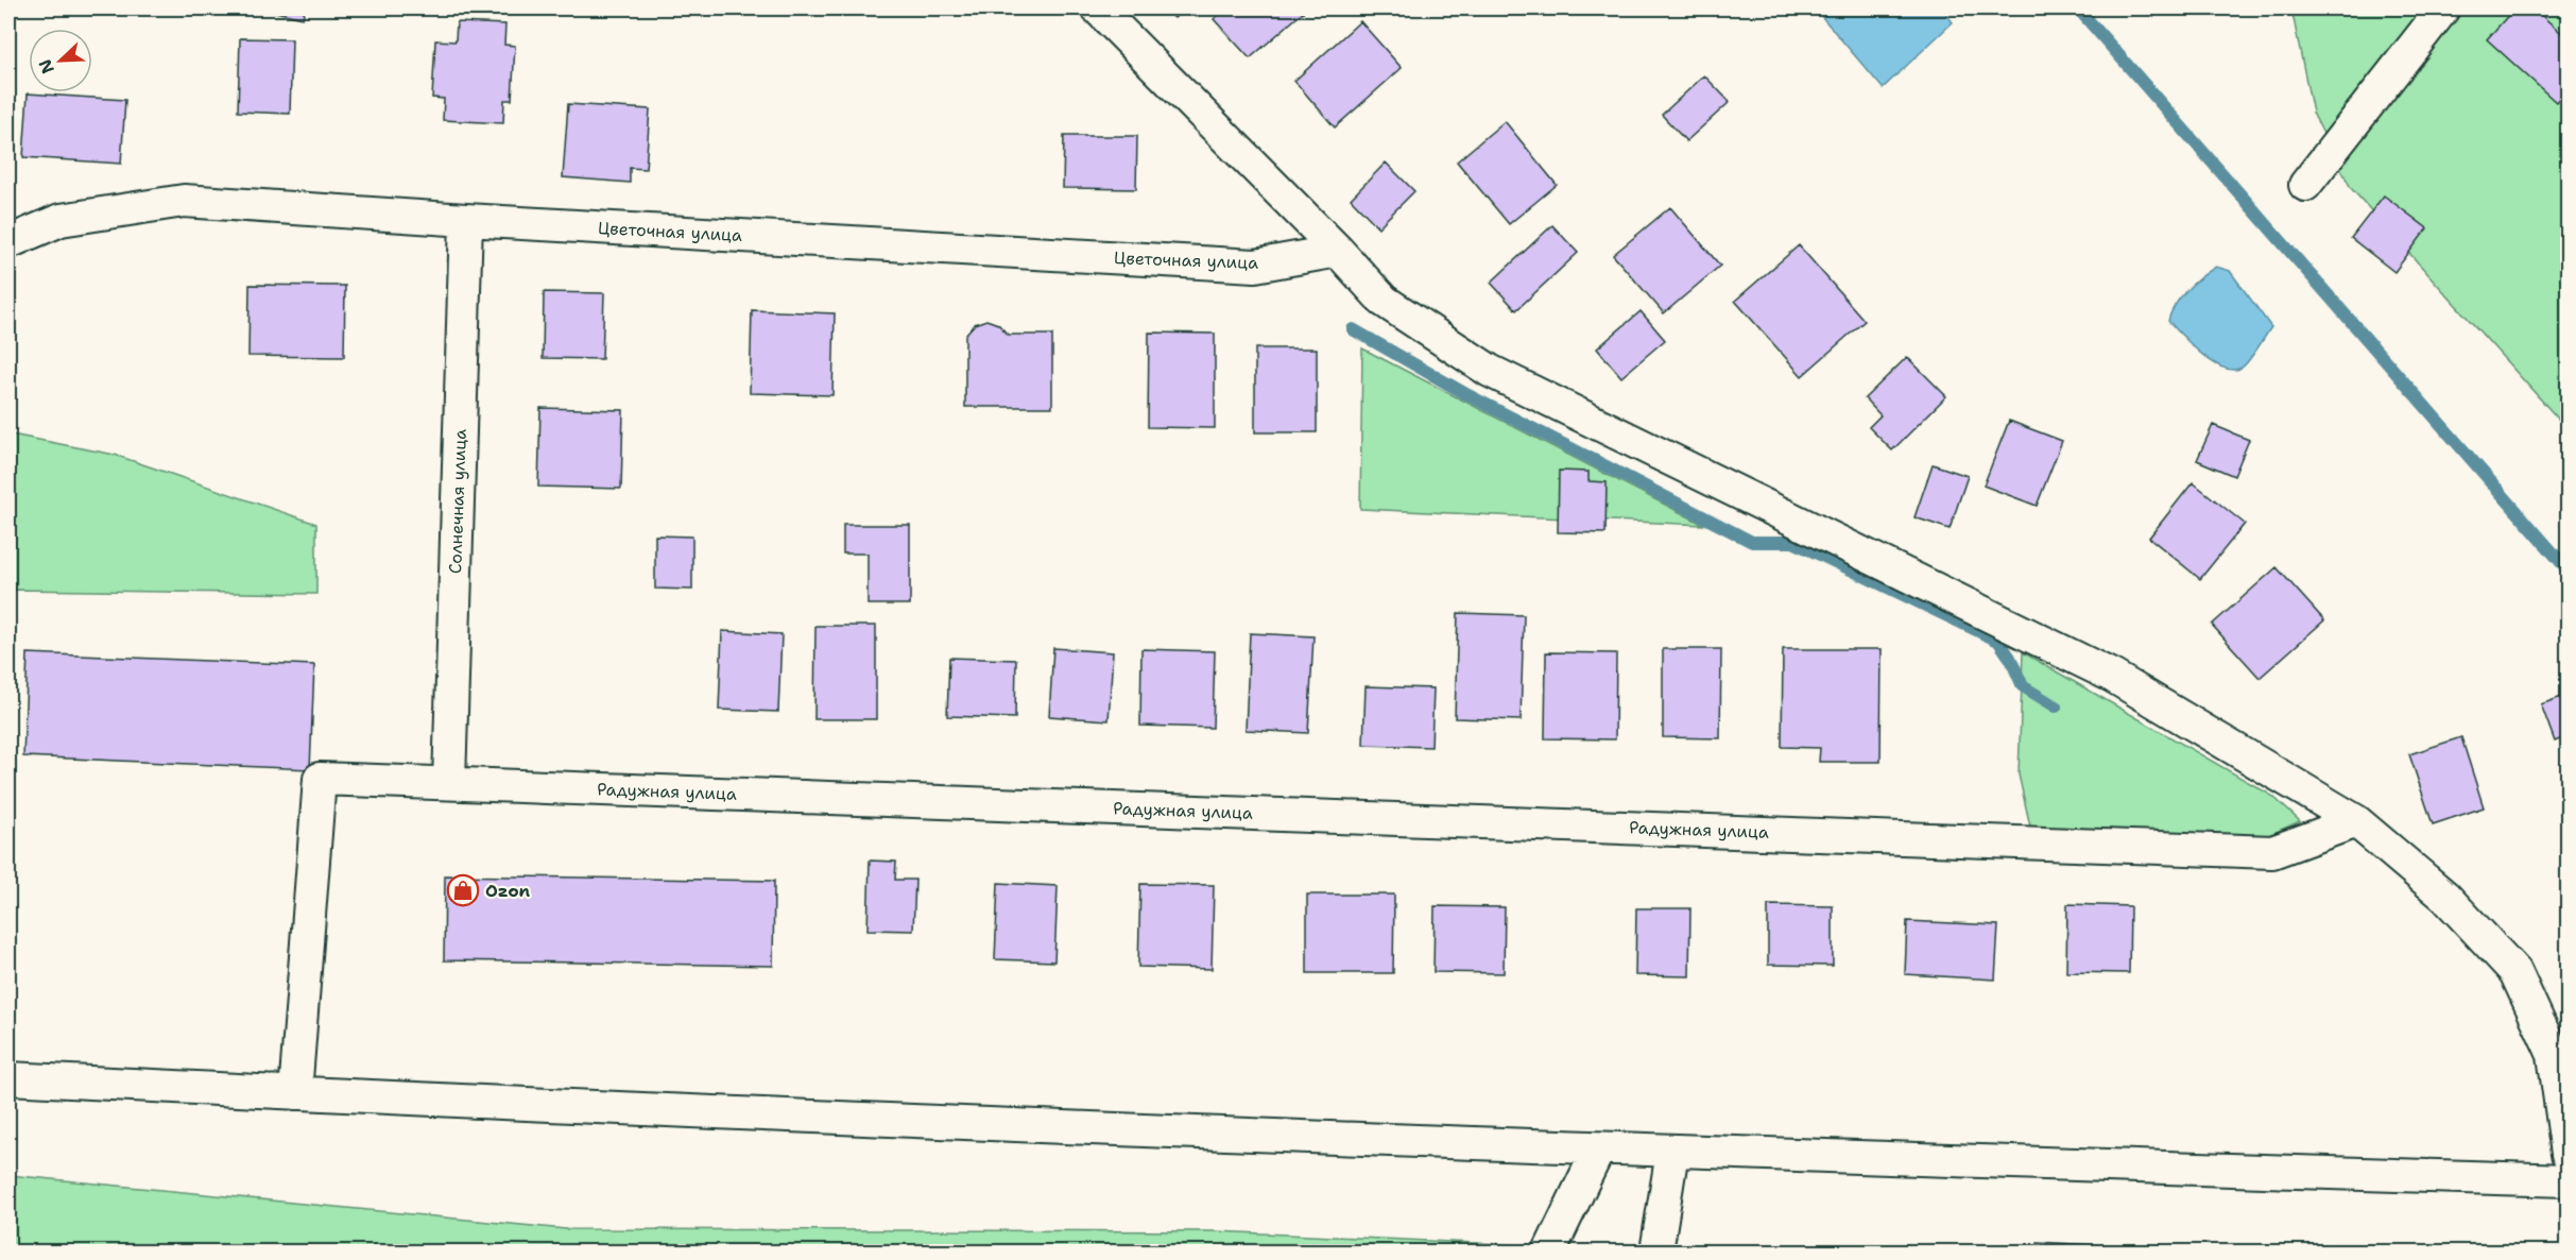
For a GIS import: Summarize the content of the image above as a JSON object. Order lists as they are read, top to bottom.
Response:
{
  "streets": {
    "street": ["Цветочная улица", "Солнечная улица", "Радужная улица"]
  },
  "crossings": [
    ["Цветочная улица", "Солнечная улица"],
    ["Солнечная улица", "Радужная улица"]
  ],
  "places": {
    "shop": ["Ozon"]
  },
  "north": "bottom left"
}
